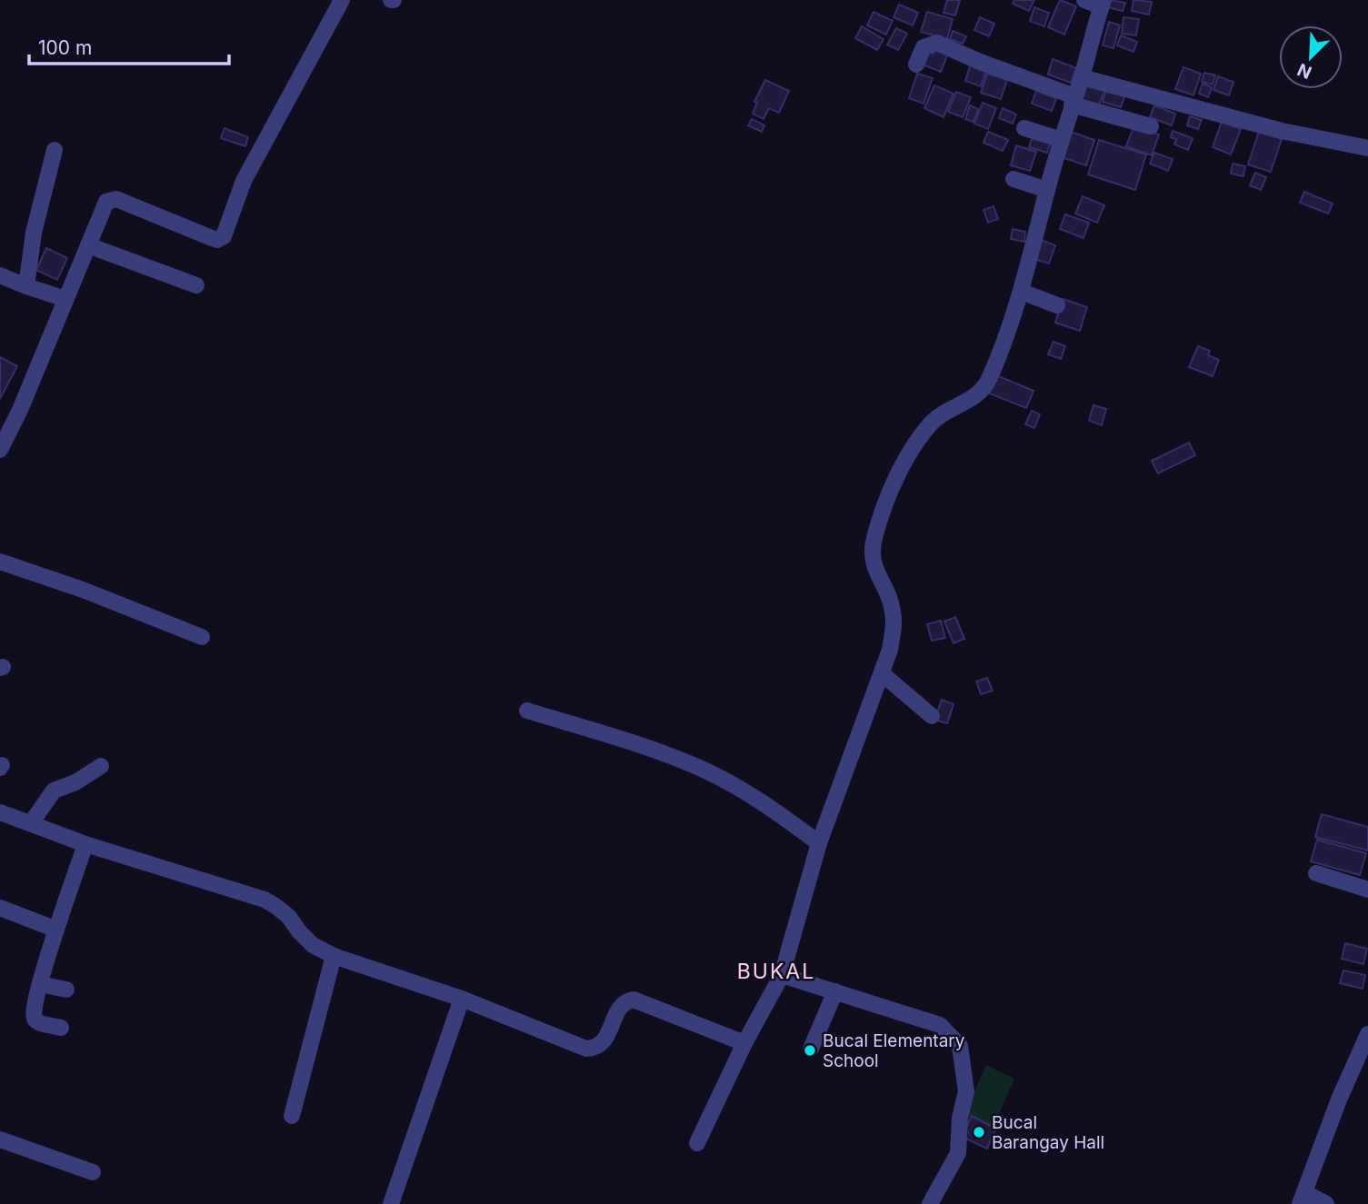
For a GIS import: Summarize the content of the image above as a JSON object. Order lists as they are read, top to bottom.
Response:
{
  "districts": ["BUKAL"],
  "places": ["Bucal Elementary School", "Bucal Barangay Hall"],
  "scale_bar": "100 m",
  "north": "bottom left"
}
